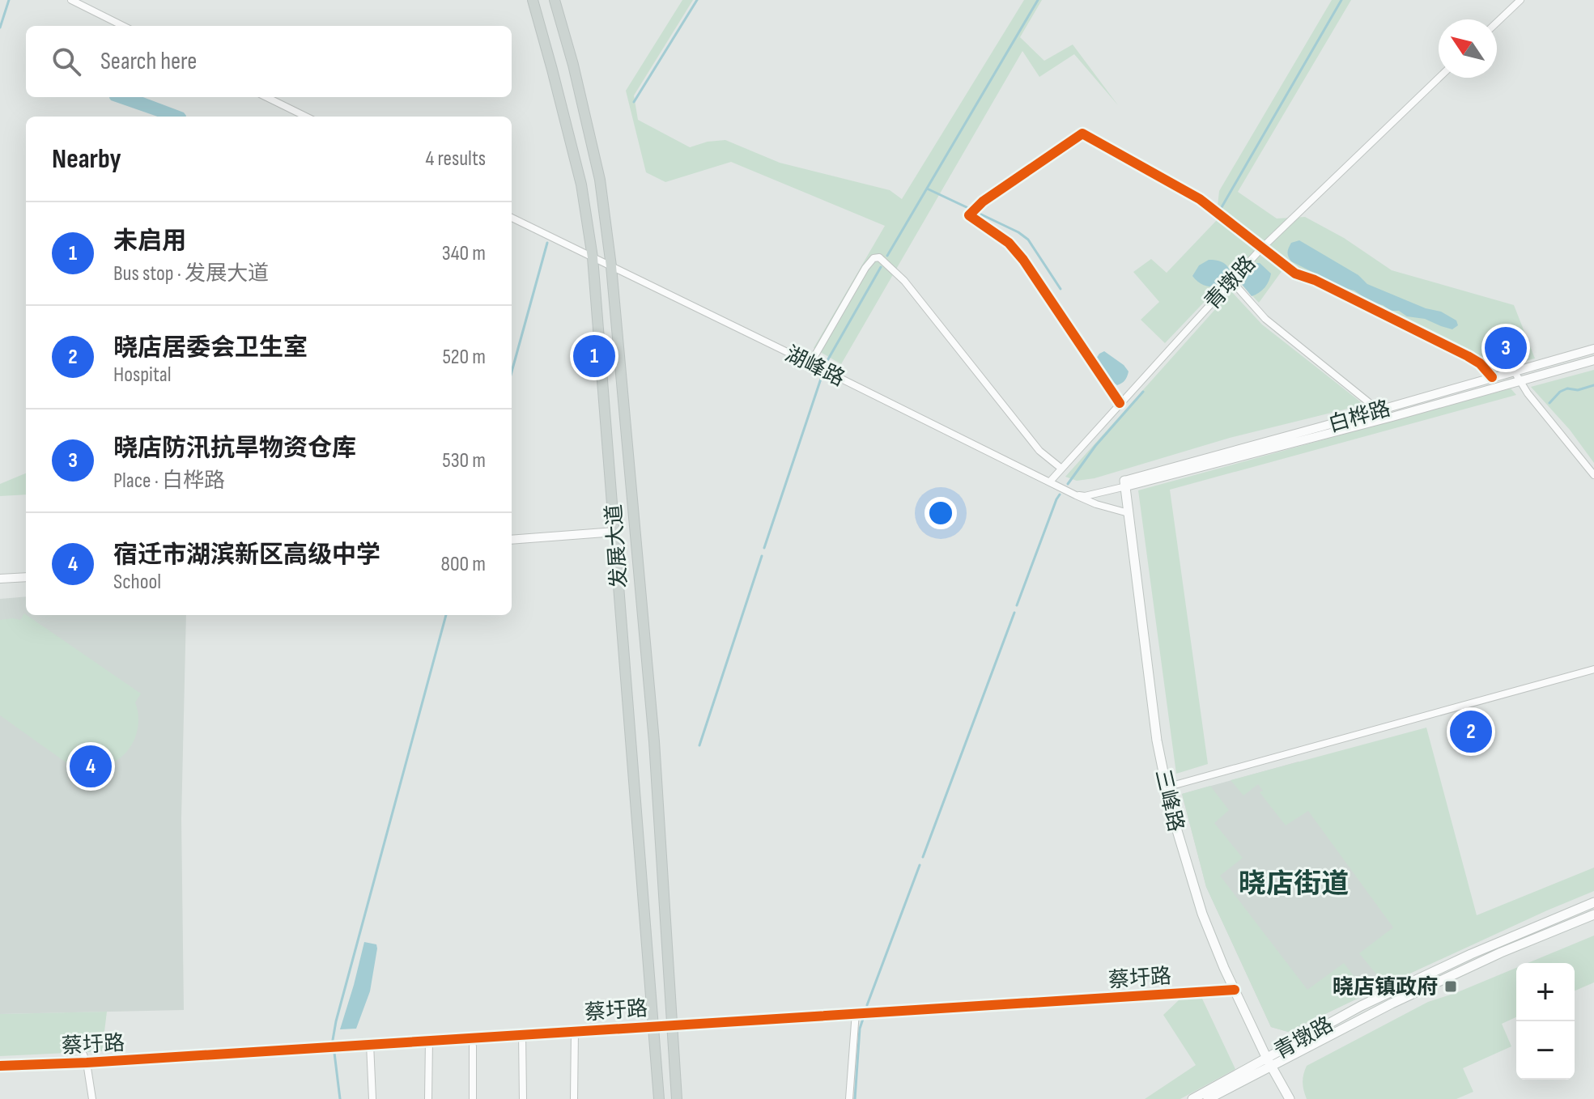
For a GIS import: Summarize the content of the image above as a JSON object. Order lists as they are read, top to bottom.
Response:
{
  "streets": {
    "main road": ["青墩路", "发展大道", "三峰路"],
    "street": ["湖峰路", "白桦路", "蔡圩路"]
  },
  "crossings": [
    ["青墩路", "湖峰路"],
    ["青墩路", "三峰路"],
    ["湖峰路", "发展大道"],
    ["湖峰路", "三峰路"],
    ["白桦路", "三峰路"],
    ["发展大道", "蔡圩路"],
    ["三峰路", "蔡圩路"]
  ],
  "districts": ["晓店街道"],
  "places": {
    "transit": ["晓店镇政府"]
  },
  "north": "top left",
  "page": {
    "search": "Search here",
    "heading": ["Nearby", "4 results"],
    "list": [
      {
        "mark": "1",
        "name": "未启用",
        "note": "Bus stop · 发展大道",
        "value": "340 m"
      },
      {
        "mark": "2",
        "name": "晓店居委会卫生室",
        "note": "Hospital",
        "value": "520 m"
      },
      {
        "mark": "3",
        "name": "晓店防汛抗旱物资仓库",
        "note": "Place · 白桦路",
        "value": "530 m"
      },
      {
        "mark": "4",
        "name": "宿迁市湖滨新区高级中学",
        "note": "School",
        "value": "800 m"
      }
    ],
    "pins": [
      "3",
      "1",
      "2",
      "4"
    ],
    "map_buttons": ["+", "−"]
  }
}
